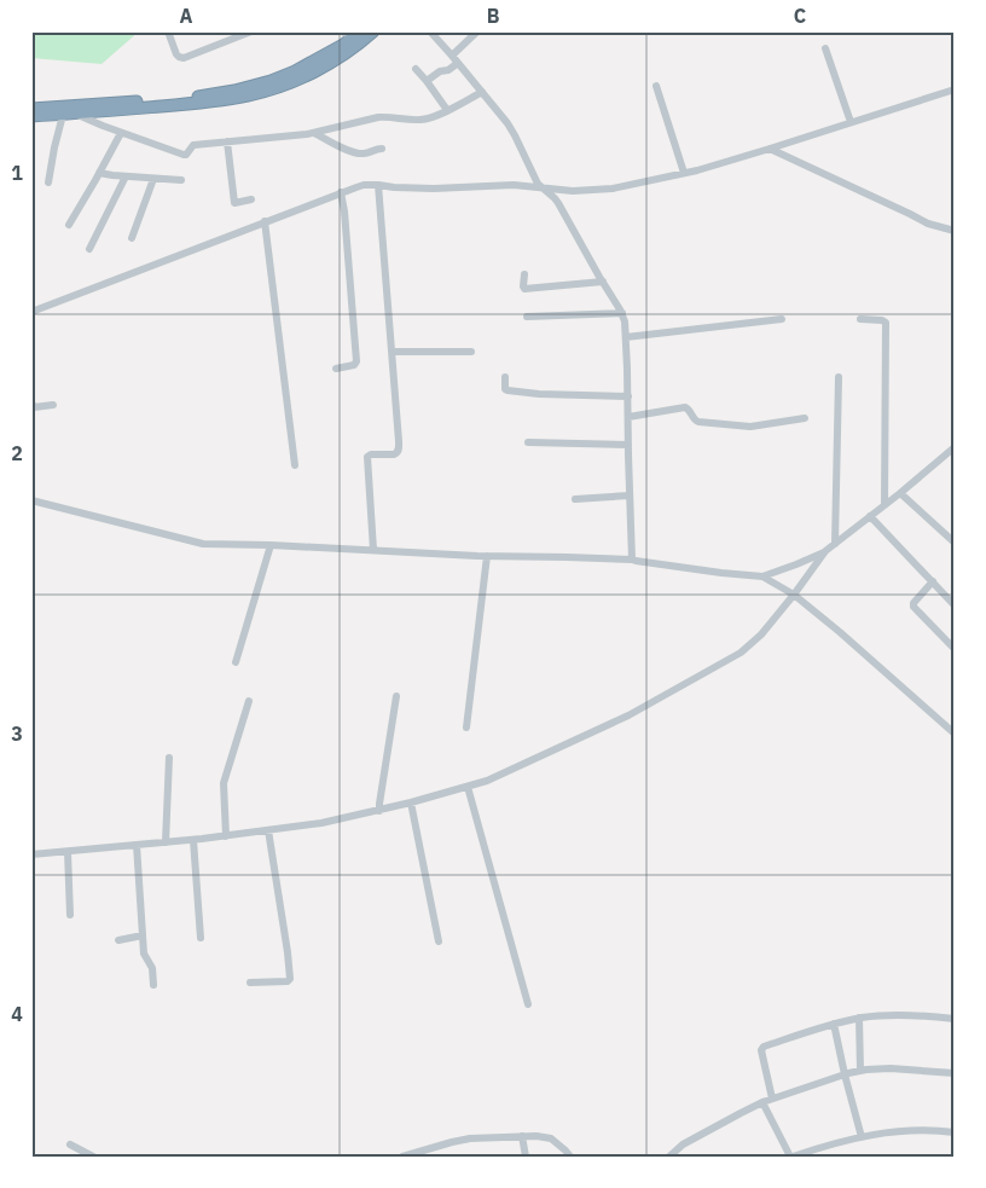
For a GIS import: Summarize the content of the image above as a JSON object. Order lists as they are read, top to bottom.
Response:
{
  "grid": {
    "columns": ["A", "B", "C"],
    "rows": [
      "1",
      "2",
      "3",
      "4"
    ]
  }
}
